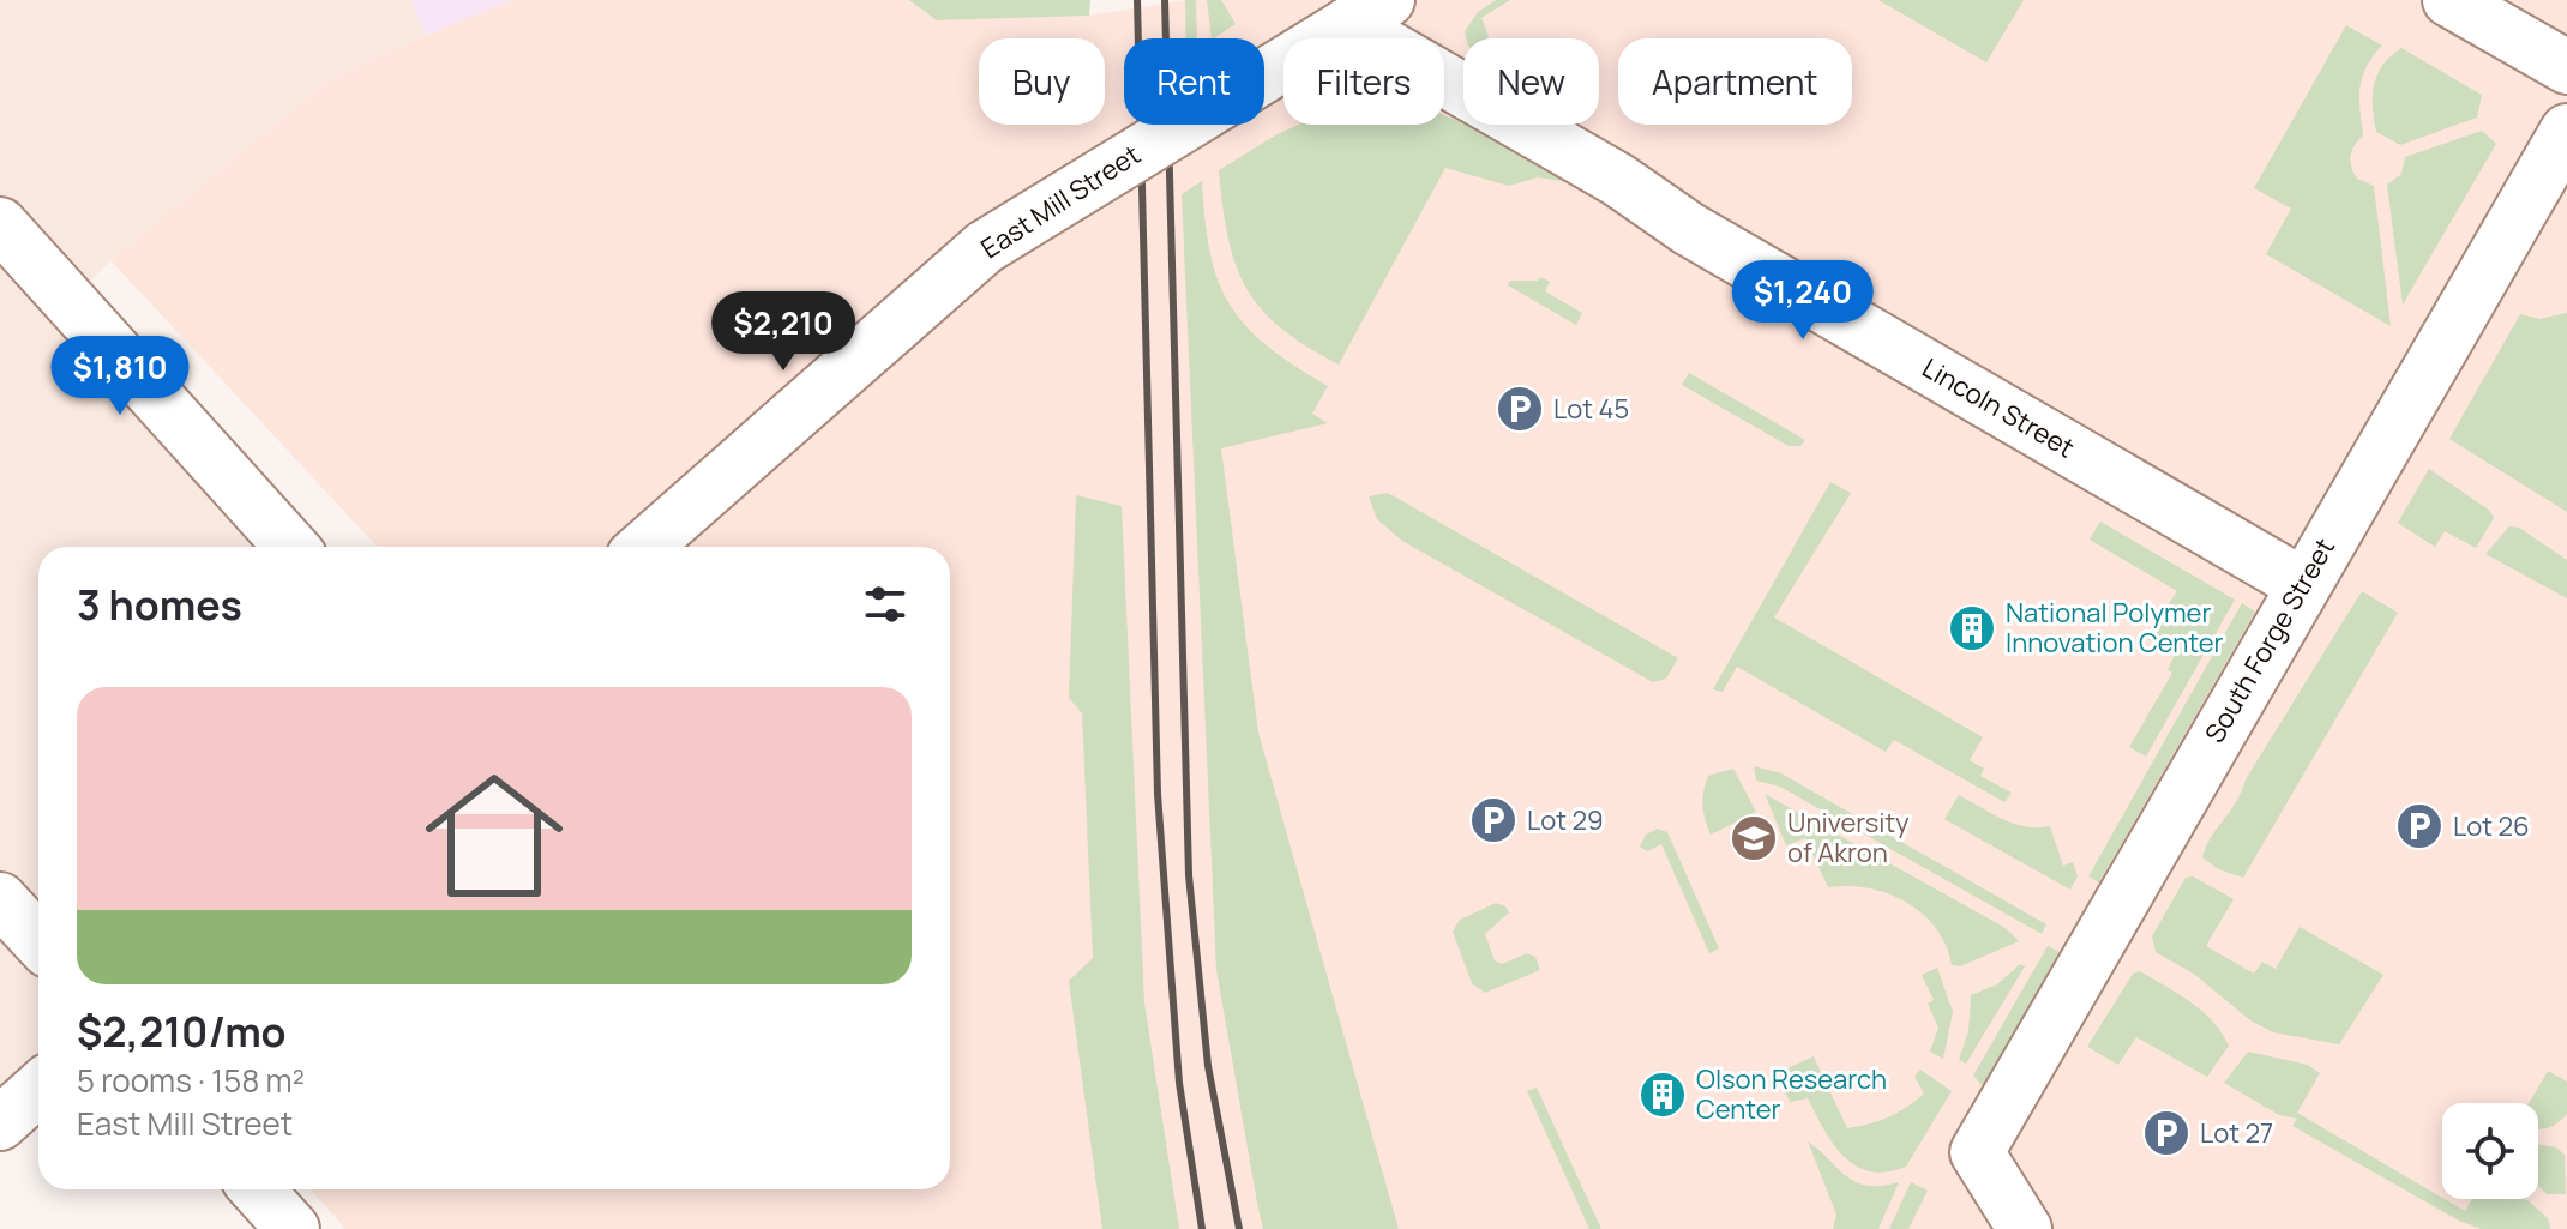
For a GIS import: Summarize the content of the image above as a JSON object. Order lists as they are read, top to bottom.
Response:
{
  "streets": {
    "street": ["East Mill Street", "Lincoln Street", "South Forge Street"]
  },
  "crossings": [
    ["East Mill Street", "Lincoln Street"],
    ["Lincoln Street", "South Forge Street"]
  ],
  "places": {
    "parking": [
      "Lot 45",
      "Lot 29",
      "Lot 26",
      "Lot 27"
    ],
    "building": ["National Polymer Innovation Center", "Olson Research Center"],
    "school or university": ["University of Akron"]
  },
  "page": {
    "chip": [
      "Buy",
      "Rent",
      "Filters",
      "New",
      "Apartment"
    ],
    "price": ["$1,240", "$2,210", "$1,810"],
    "heading": "3 homes",
    "list": [
      {
        "name": "$2,210/mo",
        "note": "5 rooms · 158 m² · East Mill Street"
      }
    ]
  }
}
